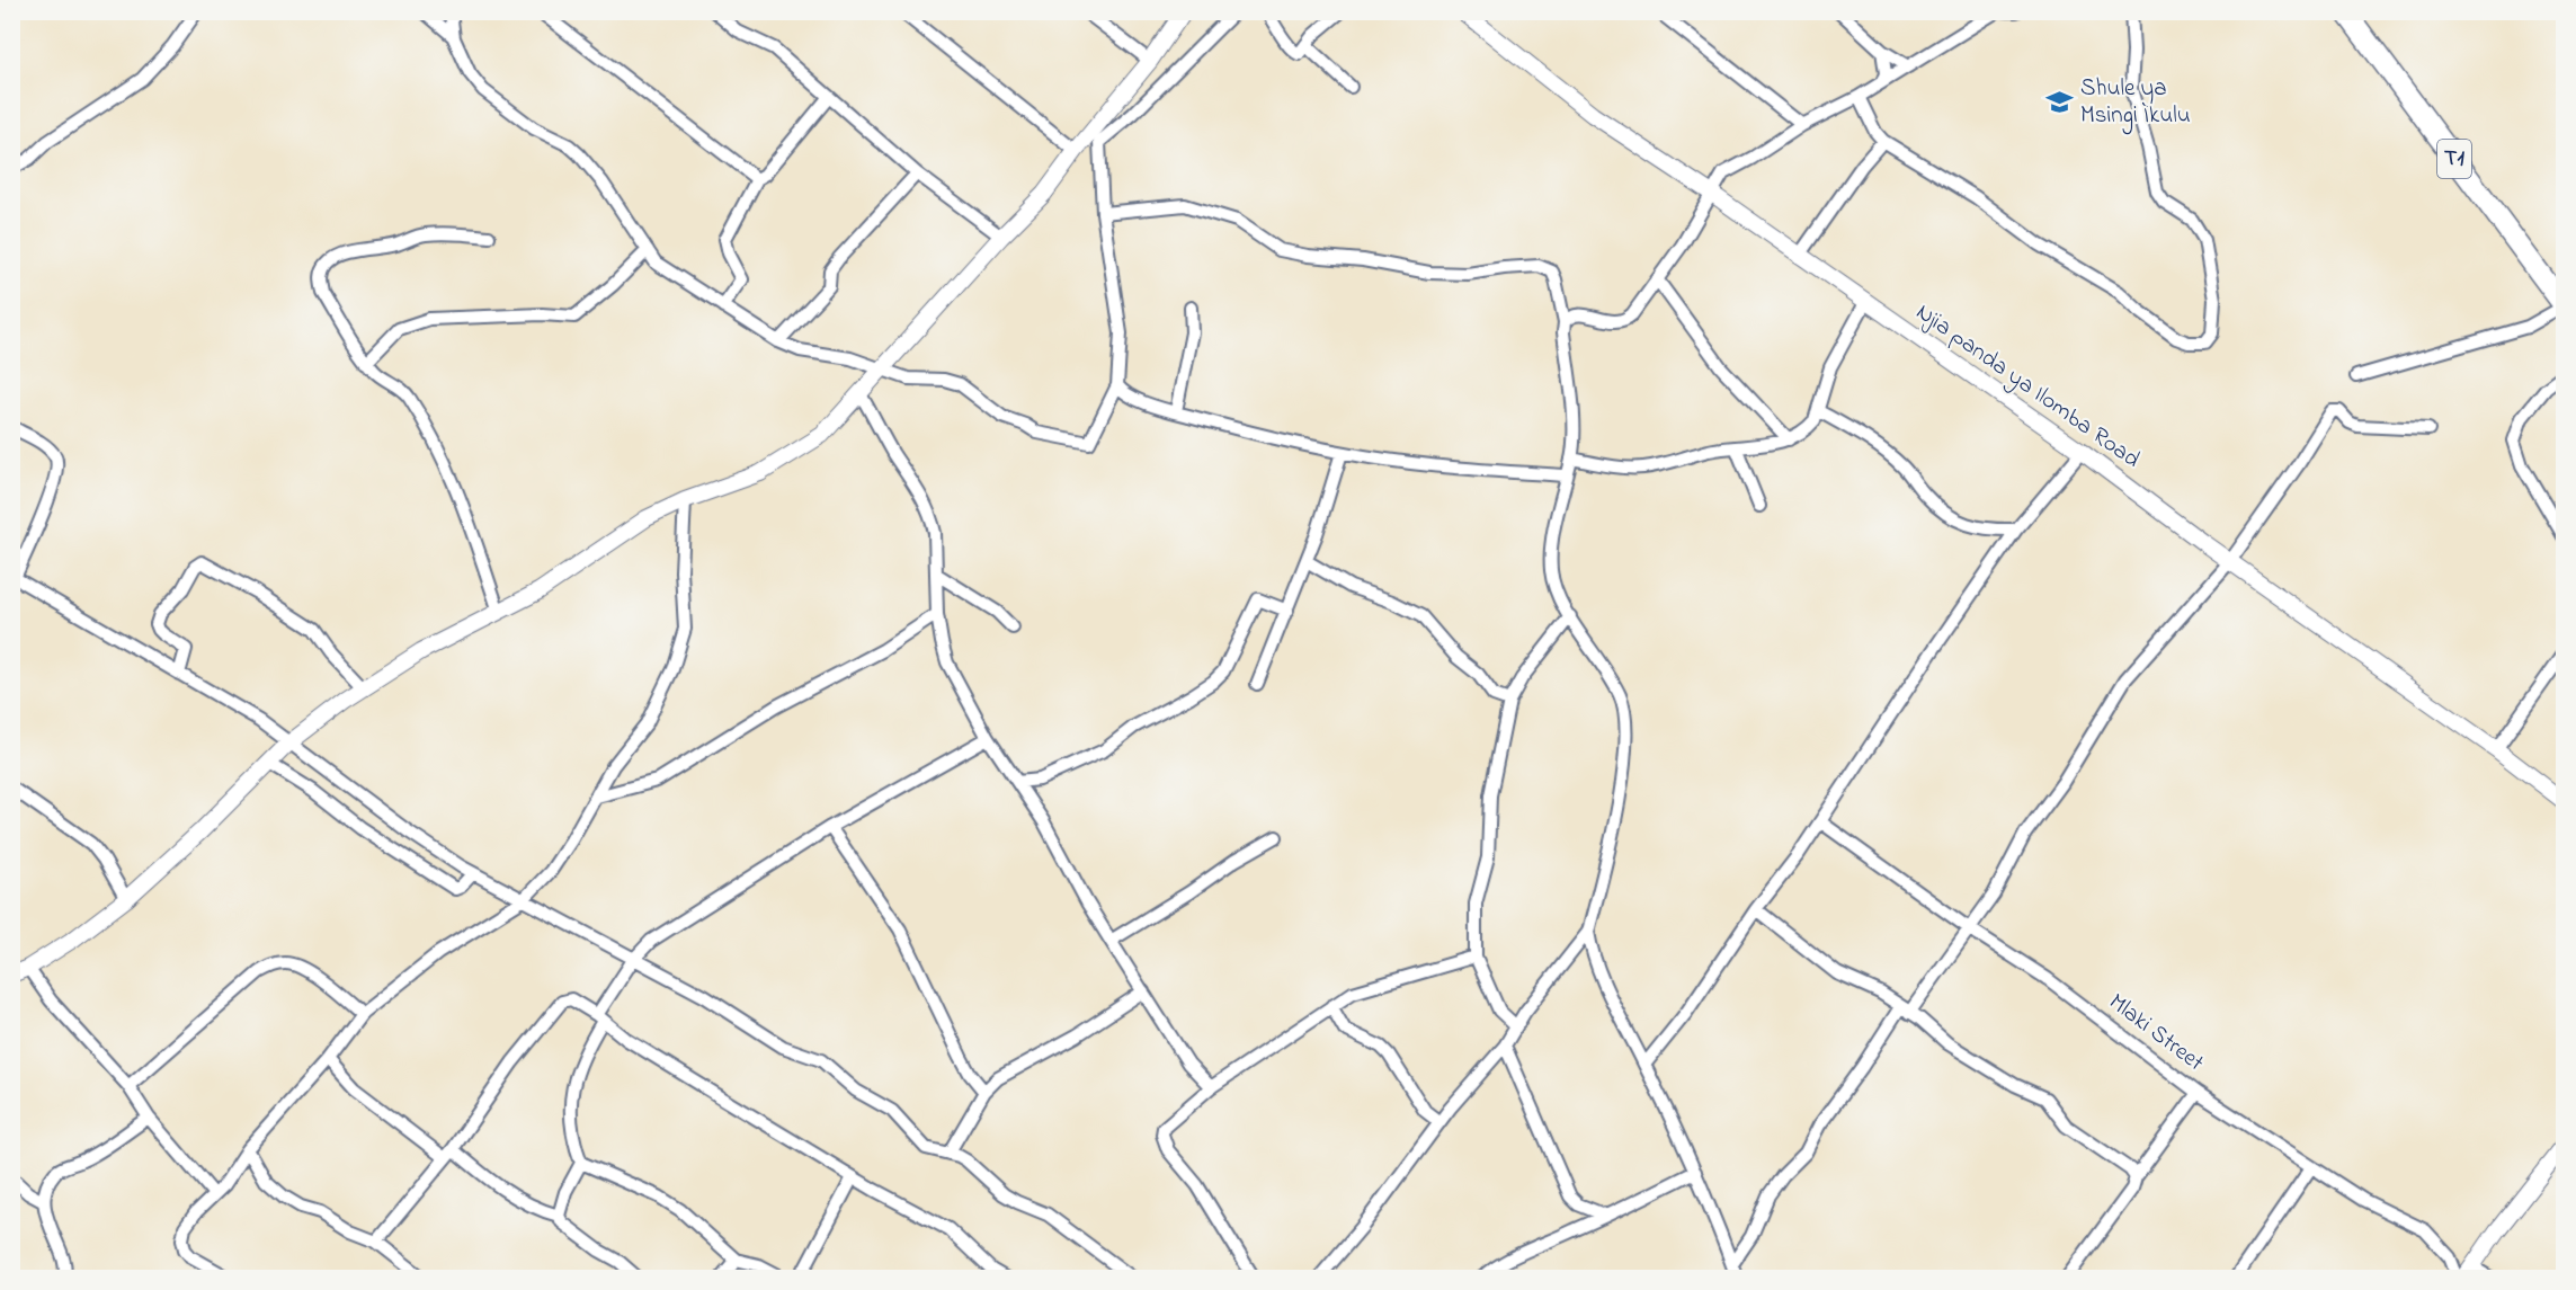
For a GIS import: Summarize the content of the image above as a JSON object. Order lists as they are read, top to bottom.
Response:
{
  "streets": {
    "highway": ["T1"],
    "street": ["Njia panda ya Ilomba Road", "Mlaki Street"]
  },
  "places": {
    "school or university": ["Shule ya Msingi Ikulu"]
  }
}
